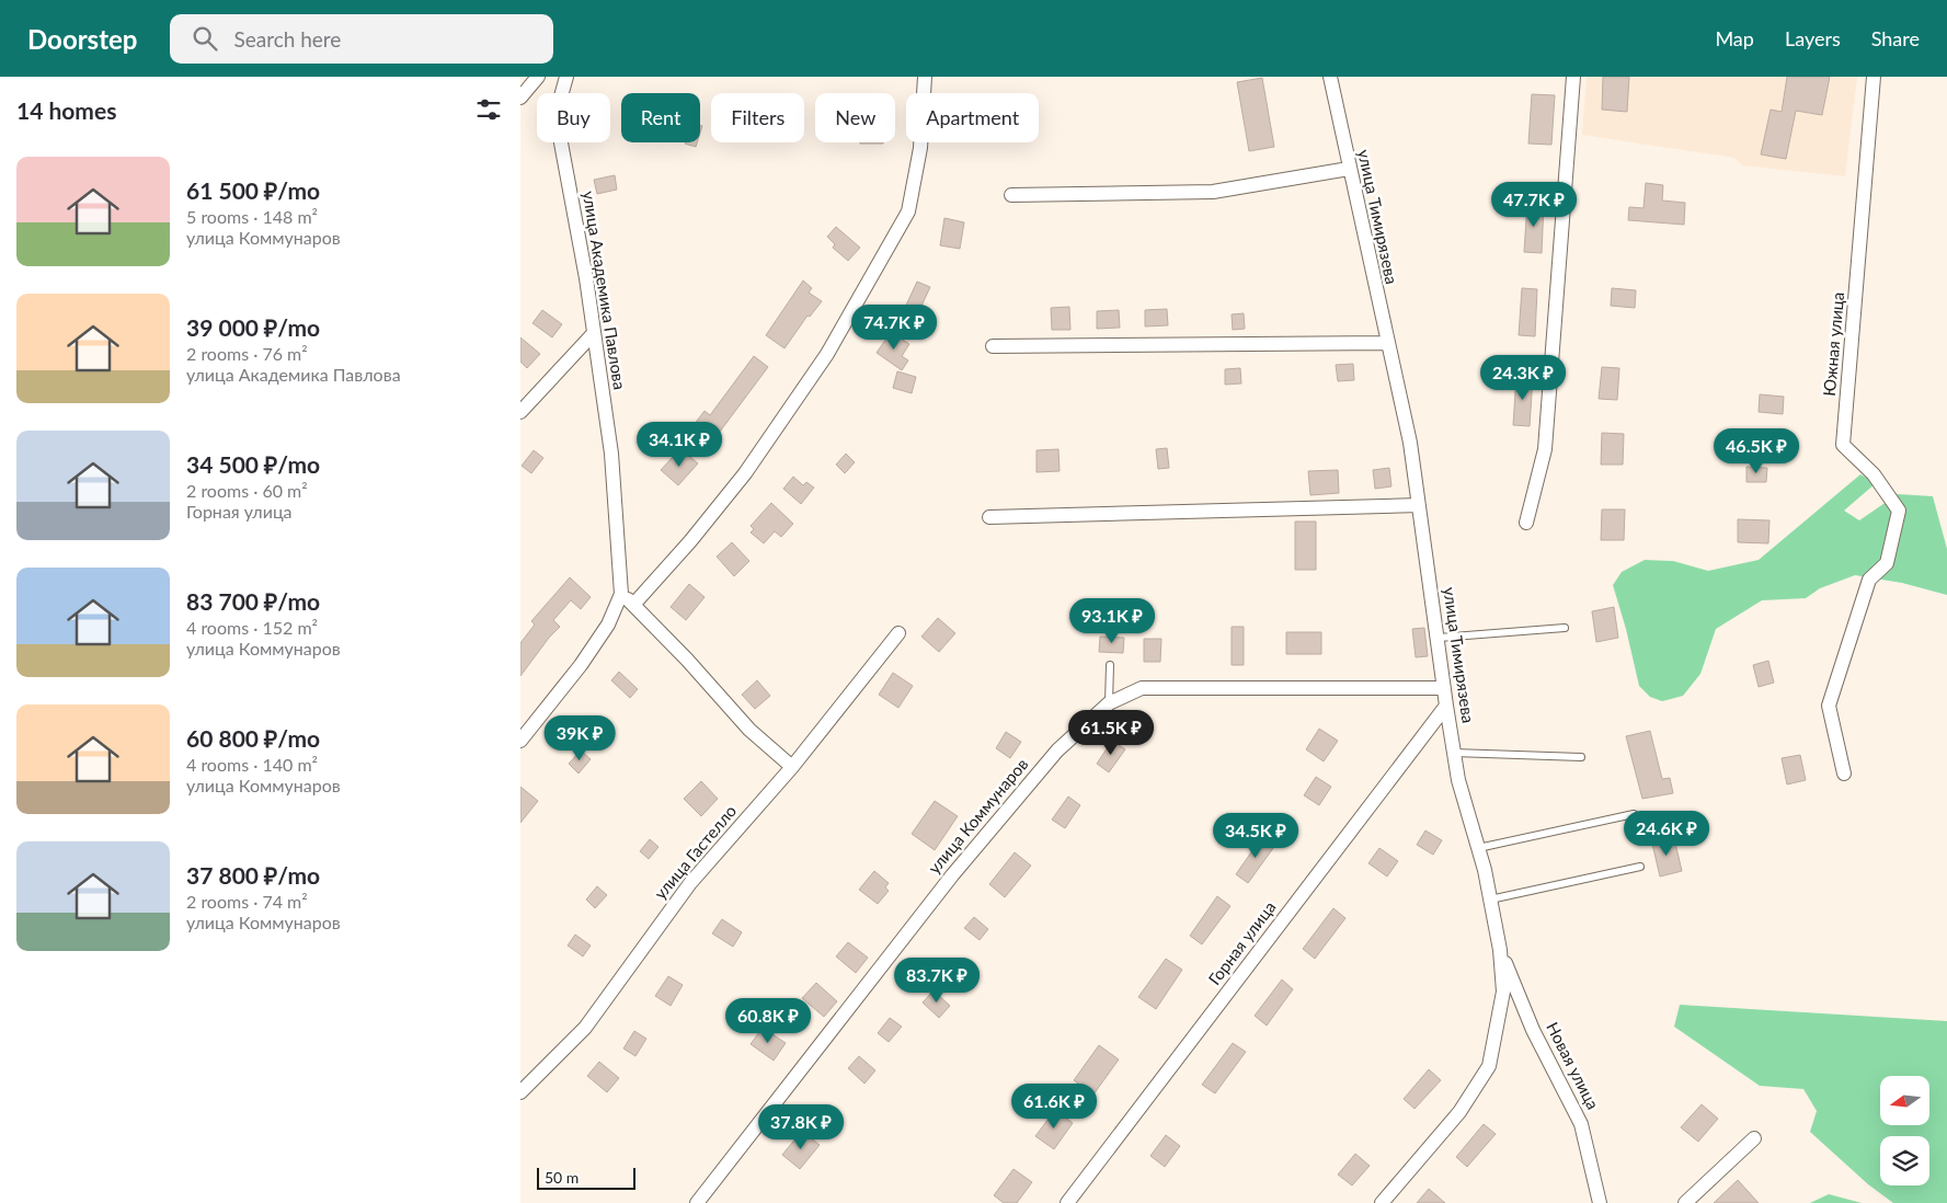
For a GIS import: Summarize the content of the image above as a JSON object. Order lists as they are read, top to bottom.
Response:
{
  "streets": {
    "street": [
      "улица Тимирязева",
      "улица Академика Павлова",
      "Южная улица",
      "улица Коммунаров",
      "улица Гастелло",
      "Горная улица",
      "Новая улица"
    ]
  },
  "crossings": [
    ["улица Тимирязева", "улица Коммунаров"],
    ["улица Тимирязева", "Горная улица"],
    ["улица Тимирязева", "Новая улица"]
  ],
  "scale_bar": "50 m",
  "north": "left",
  "page": {
    "header": "Doorstep",
    "search": "Search here",
    "nav": ["Map", "Layers", "Share"],
    "heading": "14 homes",
    "chip": [
      "Buy",
      "Rent",
      "Filters",
      "New",
      "Apartment"
    ],
    "list": [
      {
        "name": "61 500 ₽/mo",
        "note": "5 rooms · 148 m² · улица Коммунаров"
      },
      {
        "name": "39 000 ₽/mo",
        "note": "2 rooms · 76 m² · улица Академика Павлова"
      },
      {
        "name": "34 500 ₽/mo",
        "note": "2 rooms · 60 m² · Горная улица"
      },
      {
        "name": "83 700 ₽/mo",
        "note": "4 rooms · 152 m² · улица Коммунаров"
      },
      {
        "name": "60 800 ₽/mo",
        "note": "4 rooms · 140 m² · улица Коммунаров"
      },
      {
        "name": "37 800 ₽/mo",
        "note": "2 rooms · 74 m² · улица Коммунаров"
      }
    ],
    "price": [
      "47.7K ₽",
      "74.7K ₽",
      "24.3K ₽",
      "34.1K ₽",
      "46.5K ₽",
      "93.1K ₽",
      "61.5K ₽",
      "39K ₽",
      "24.6K ₽",
      "34.5K ₽",
      "83.7K ₽",
      "60.8K ₽",
      "61.6K ₽",
      "37.8K ₽"
    ],
    "scale": "50 m"
  }
}
